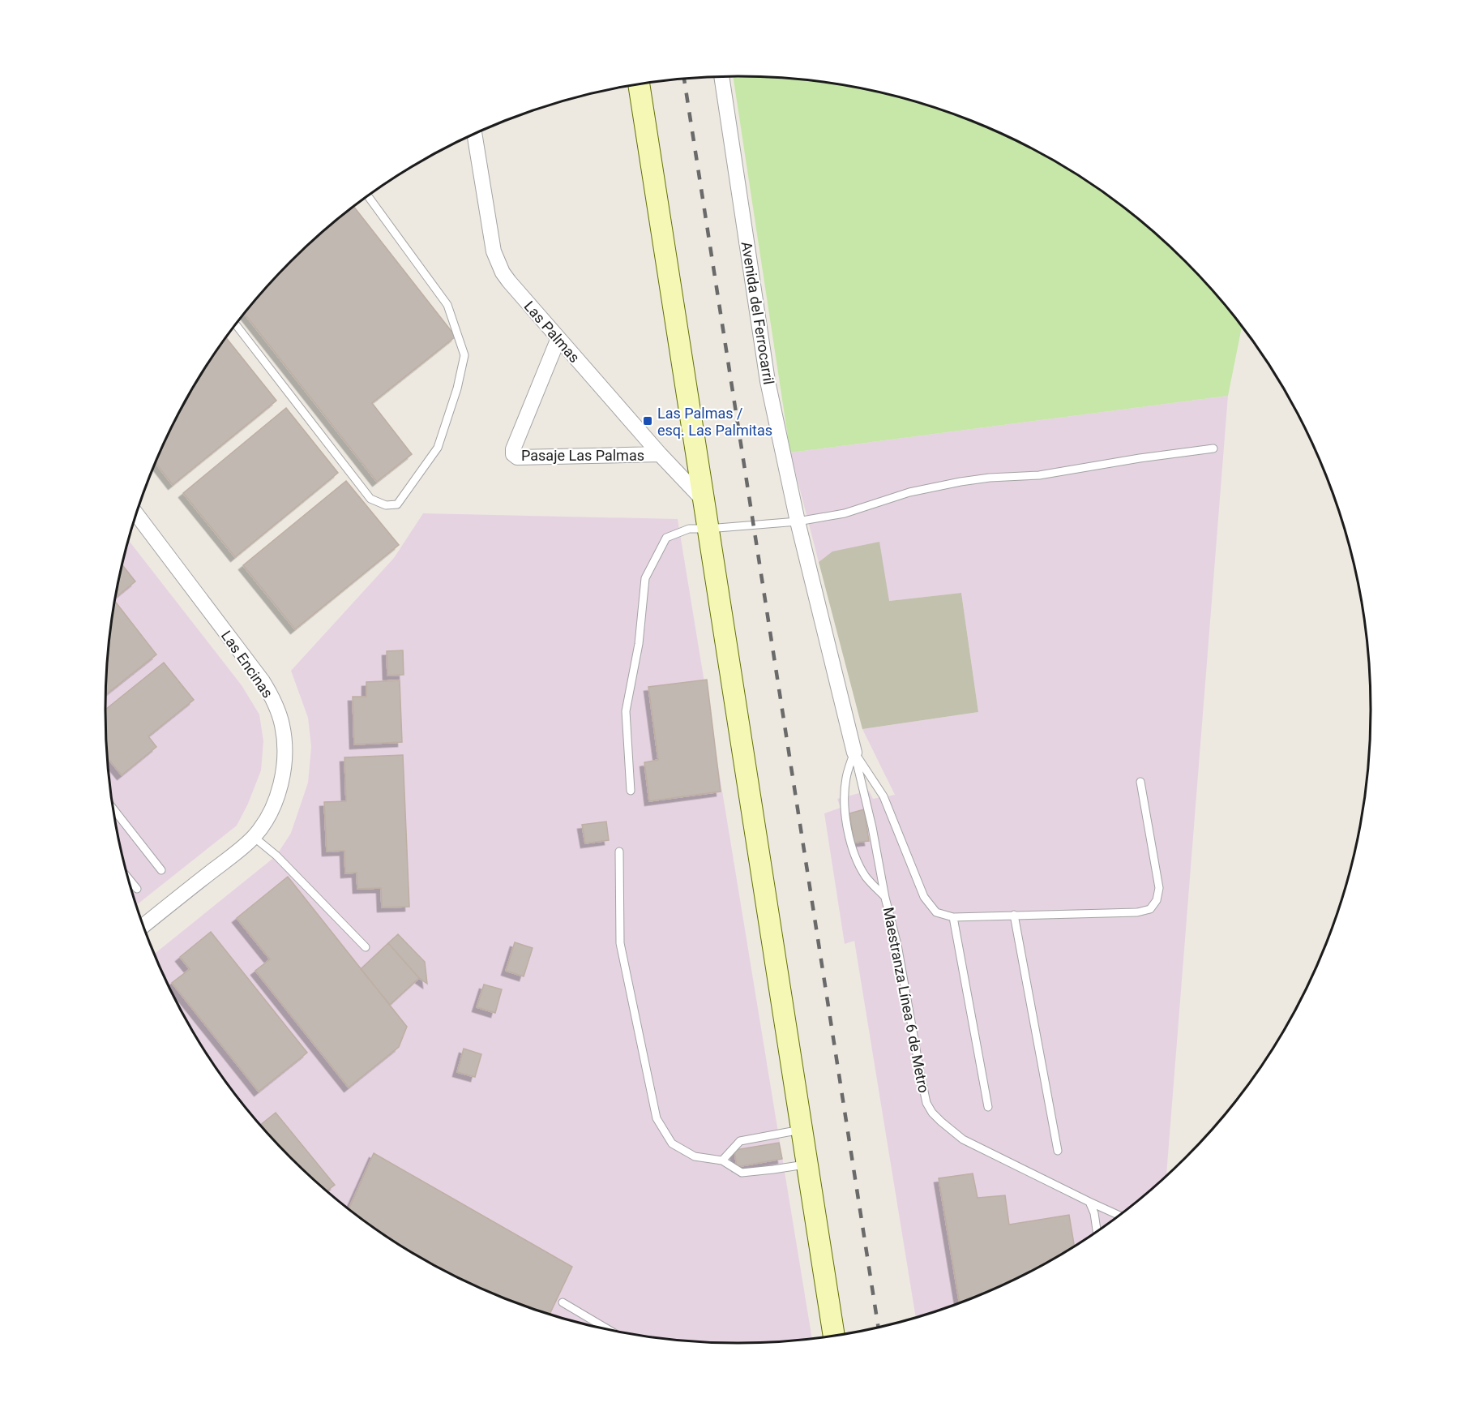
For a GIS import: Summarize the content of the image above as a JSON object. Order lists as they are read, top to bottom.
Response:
{
  "streets": {
    "street": [
      "Avenida del Ferrocarril",
      "Las Palmas",
      "Pasaje Las Palmas",
      "Las Encinas"
    ],
    "lane": ["Maestranza Línea 6 de Metro"]
  },
  "crossings": [
    ["Avenida del Ferrocarril", "Maestranza Línea 6 de Metro"],
    ["Las Palmas", "Pasaje Las Palmas"]
  ],
  "places": {
    "transit": ["Las Palmas / esq. Las Palmitas"]
  }
}
